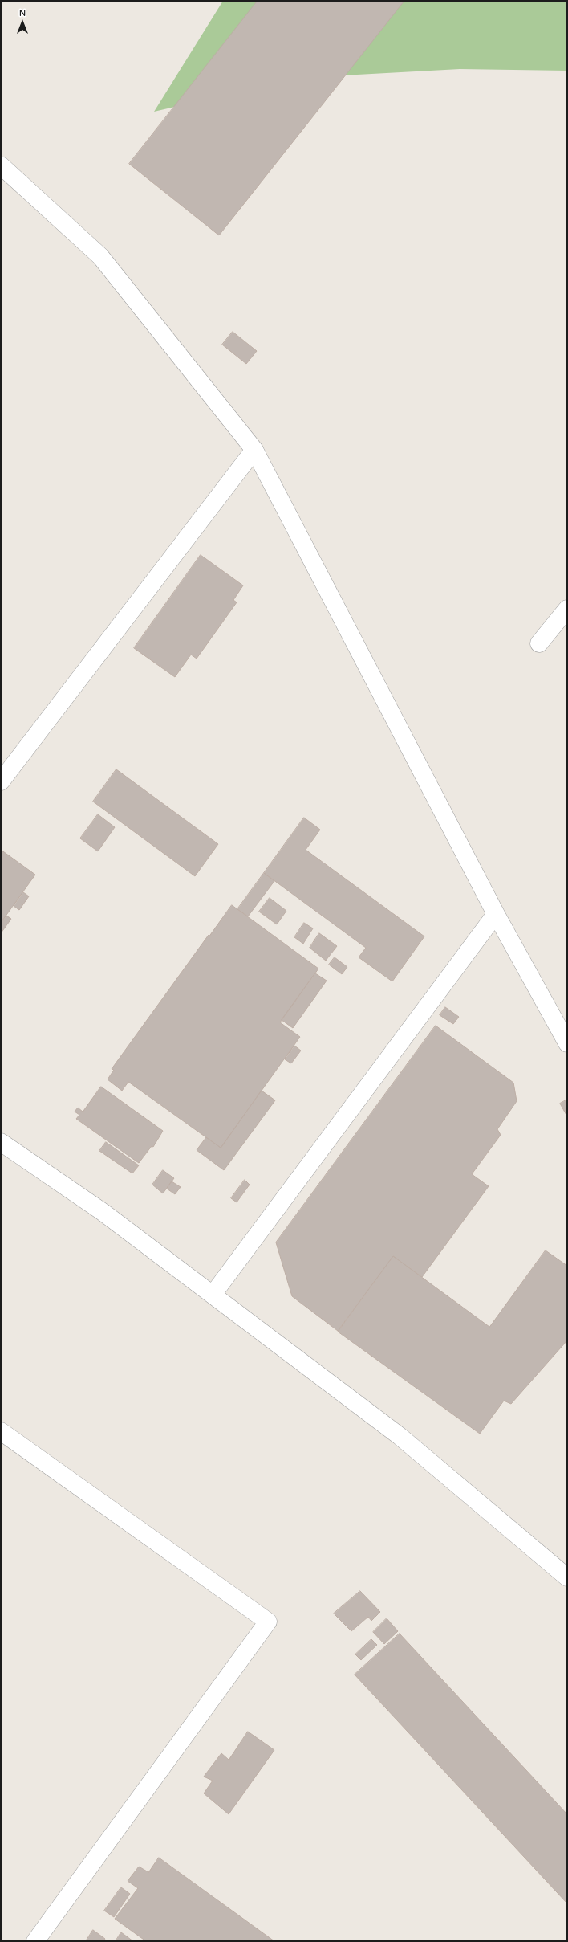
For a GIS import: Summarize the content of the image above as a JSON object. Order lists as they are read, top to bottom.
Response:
{
  "north": "top"
}
